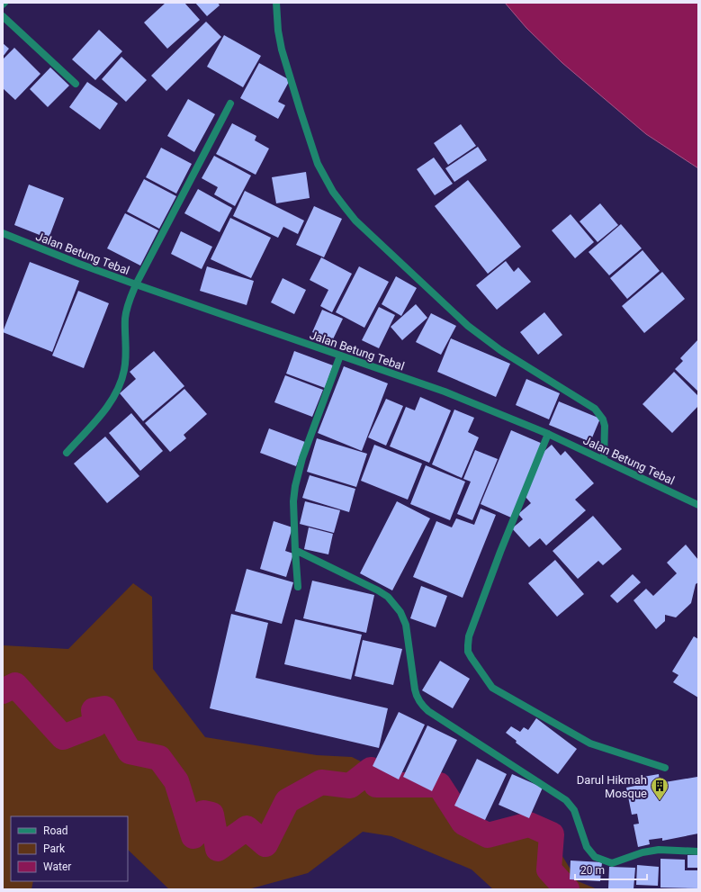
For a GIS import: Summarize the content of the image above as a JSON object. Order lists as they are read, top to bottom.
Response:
{
  "streets": {
    "street": ["Jalan Betung Tebal"]
  },
  "places": {
    "building": ["Darul Hikmah Mosque"]
  },
  "legend": ["Road", "Park", "Water"],
  "scale_bar": "20 m"
}
